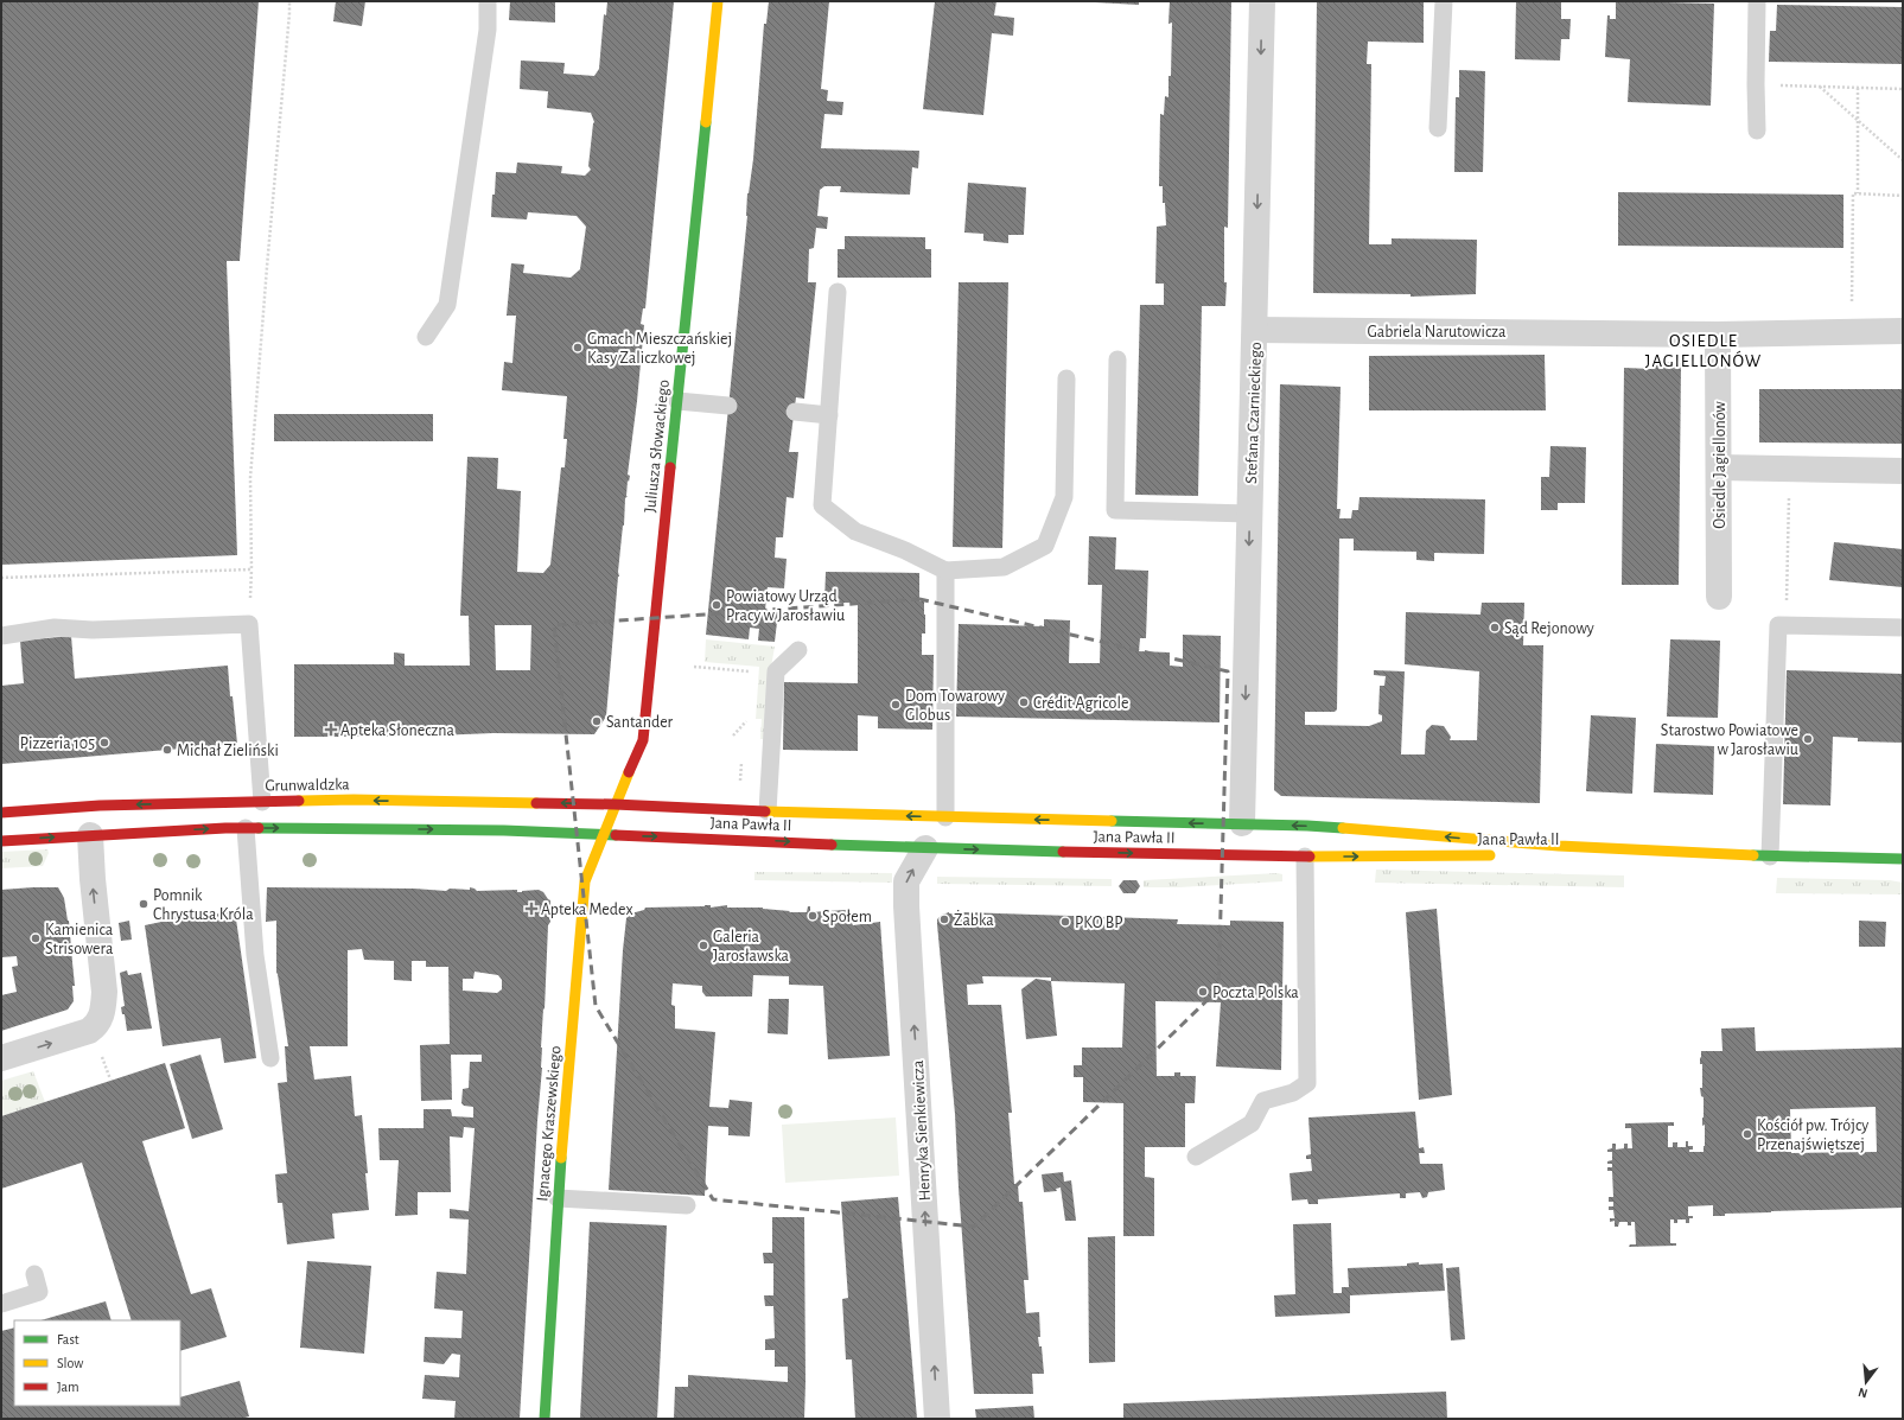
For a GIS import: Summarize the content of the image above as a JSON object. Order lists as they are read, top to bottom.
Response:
{
  "streets": {
    "main road": [
      "Juliusza Słowackiego",
      "Grunwaldzka",
      "Jana Pawła II",
      "Ignacego Kraszewskiego"
    ],
    "street": [
      "Gabriela Narutowicza",
      "Stefana Czarnieckiego",
      "Osiedle Jagiellonów",
      "Henryka Sienkiewicza"
    ]
  },
  "crossings": [
    ["Gabriela Narutowicza", "Stefana Czarnieckiego"],
    ["Gabriela Narutowicza", "Osiedle Jagiellonów"],
    ["Stefana Czarnieckiego", "Jana Pawła II"],
    ["Juliusza Słowackiego", "Grunwaldzka"],
    ["Juliusza Słowackiego", "Jana Pawła II"],
    ["Juliusza Słowackiego", "Ignacego Kraszewskiego"],
    ["Grunwaldzka", "Jana Pawła II"],
    ["Jana Pawła II", "Ignacego Kraszewskiego"],
    ["Jana Pawła II", "Henryka Sienkiewicza"]
  ],
  "one_way": ["Stefana Czarnieckiego", "Henryka Sienkiewicza"],
  "districts": ["OSIEDLE JAGIELLONÓW"],
  "places": {
    "other": [
      "Gmach Mieszczańskiej Kasy Zaliczkowej",
      "Powiatowy Urząd Pracy w Jarosławiu",
      "Sąd Rejonowy",
      "Crédit Agricole",
      "Dom Towarowy Globus",
      "Santander",
      "Starostwo Powiatowe w Jarosławiu",
      "Pizzeria 105",
      "Michał Zieliński",
      "Pomnik Chrystusa Króla",
      "Społem",
      "Żabka",
      "PKO BP",
      "Kamienica Strisowera",
      "Galeria Jarosławska",
      "Poczta Polska",
      "Kościół pw. Trójcy Przenajświętszej"
    ],
    "health": ["Apteka Słoneczna", "Apteka Medex"]
  },
  "legend": ["Fast", "Slow", "Jam"],
  "north": "bottom"
}
